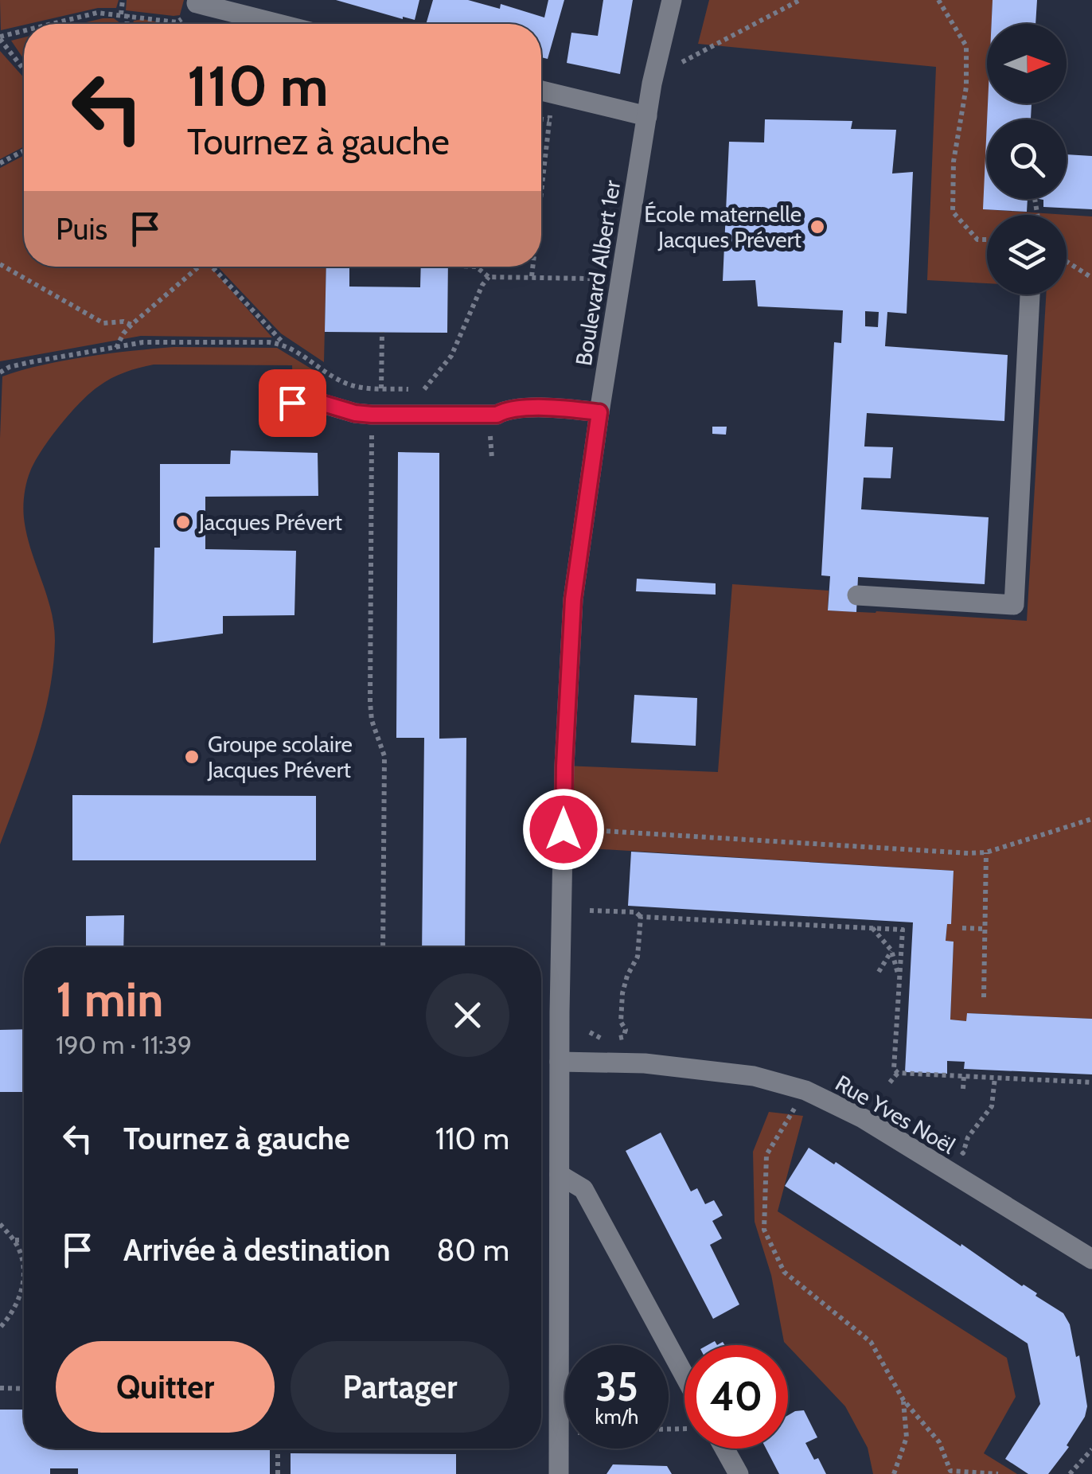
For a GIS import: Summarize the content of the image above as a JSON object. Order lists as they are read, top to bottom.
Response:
{
  "streets": {
    "street": ["Boulevard Albert 1er", "Rue Yves Noël"]
  },
  "crossings": [
    ["Boulevard Albert 1er", "Rue Yves Noël"]
  ],
  "places": ["École maternelle Jacques Prévert", "Jacques Prévert", "Groupe scolaire Jacques Prévert"],
  "north": "right",
  "page": {
    "turn": ["110 m", "Tournez à gauche"],
    "then": "Puis",
    "heading": ["1 min", "190 m · 11:39"],
    "list": [
      {
        "name": "Tournez à gauche",
        "value": "110 m"
      },
      {
        "name": "Arrivée à destination",
        "value": "80 m"
      }
    ],
    "buttons": ["Quitter", "Partager"],
    "speed": "35 km/h",
    "limit": "40"
  }
}
